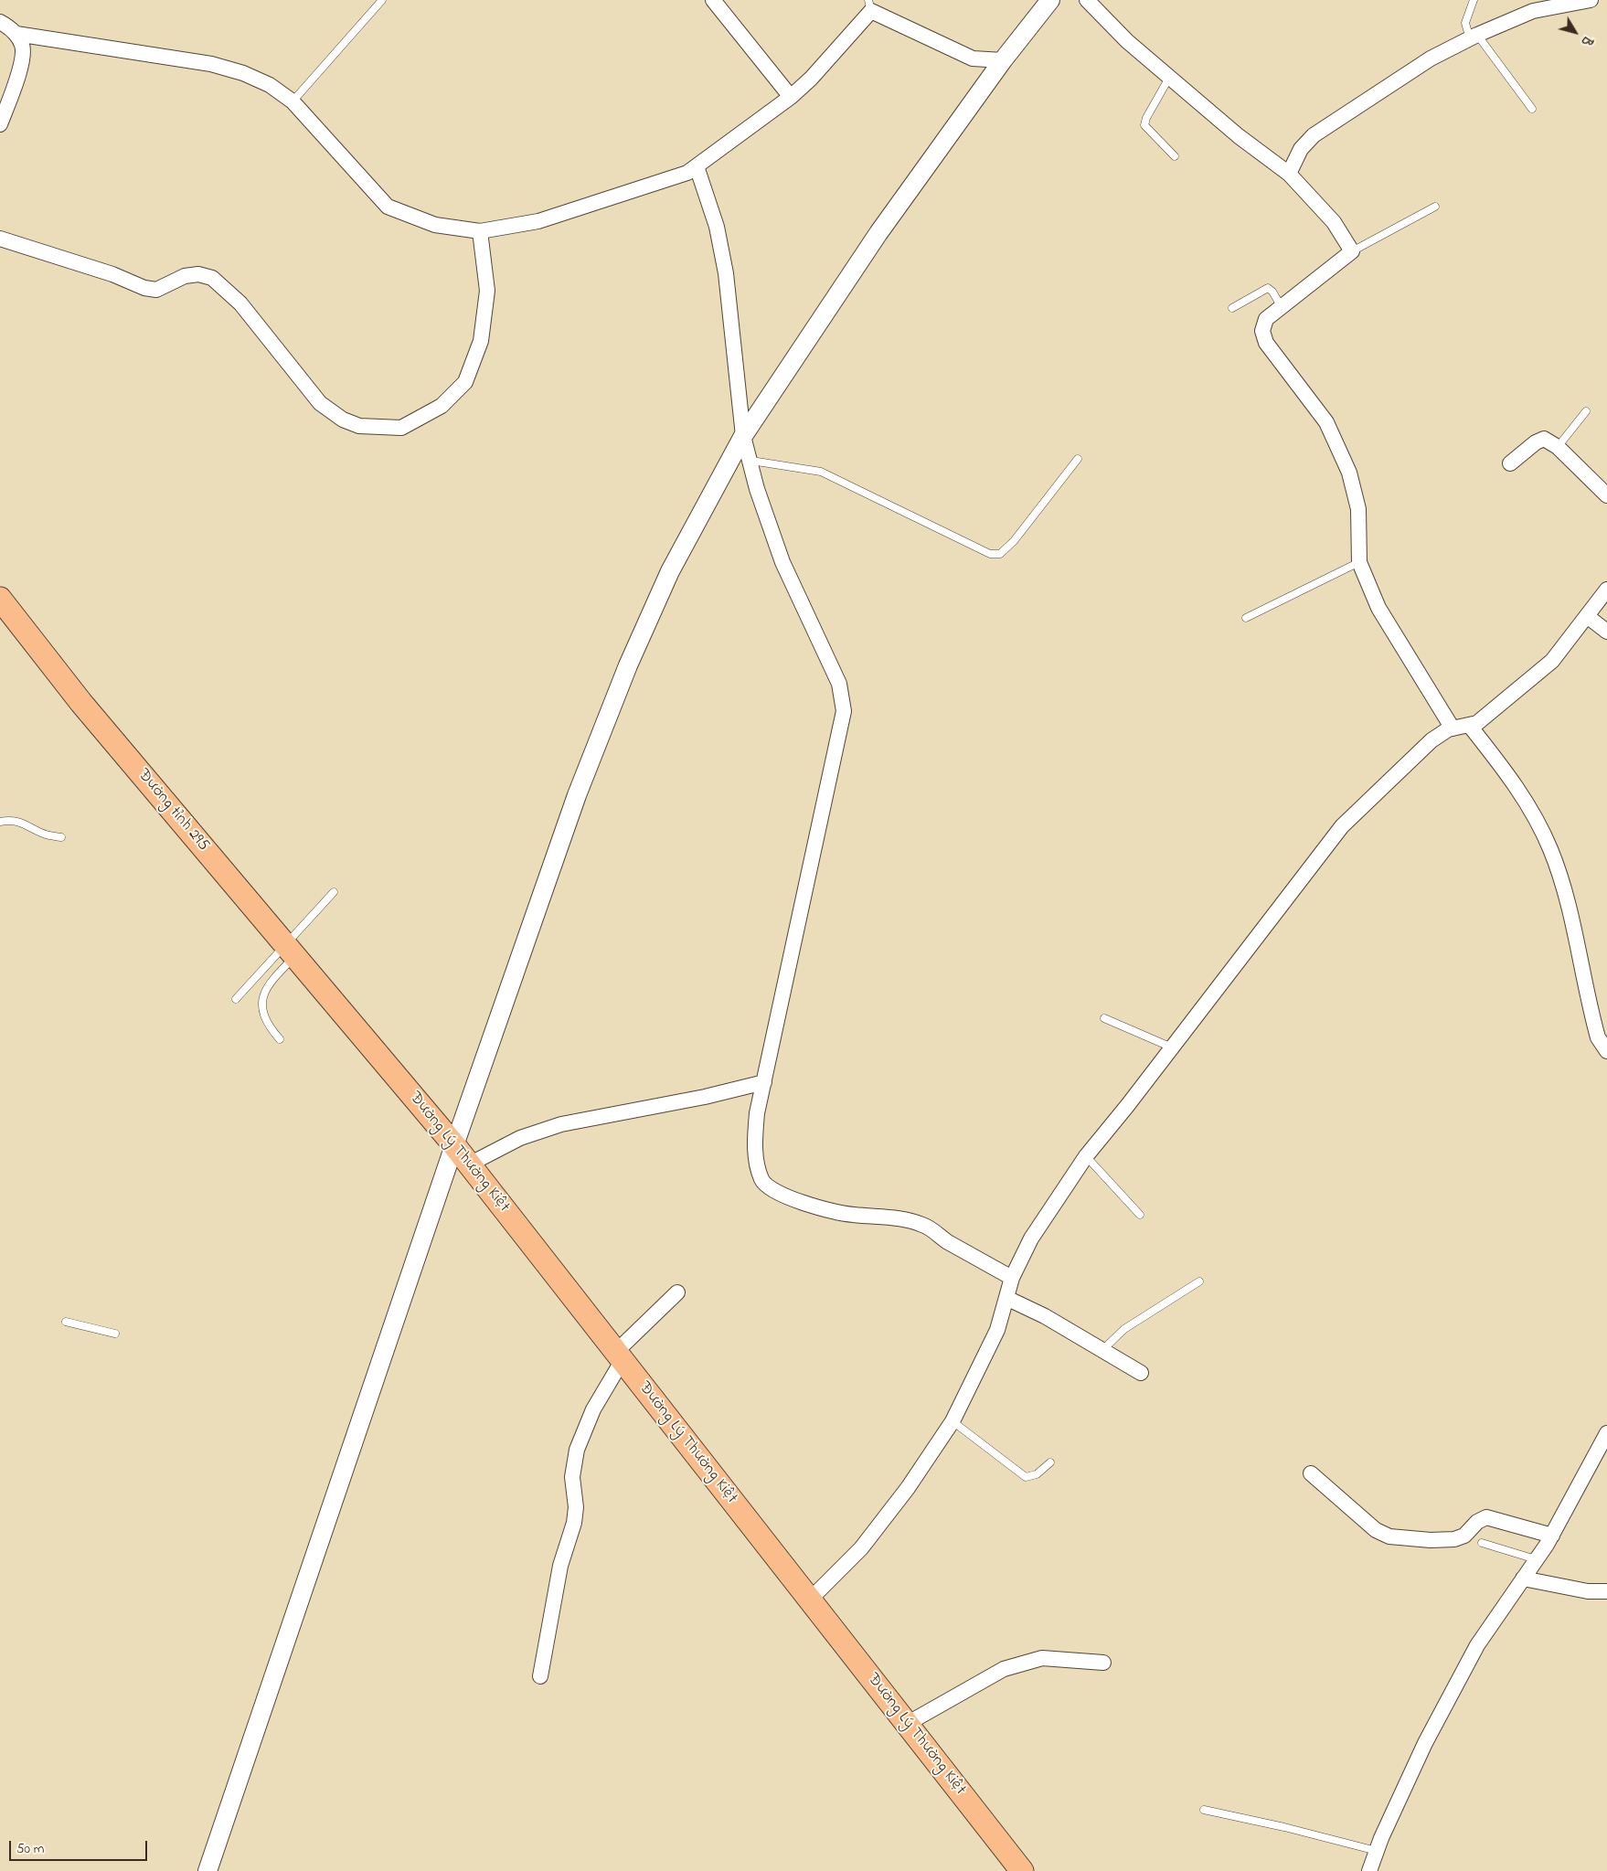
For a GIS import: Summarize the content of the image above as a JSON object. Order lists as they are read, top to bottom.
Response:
{
  "streets": {
    "main road": ["Đường tỉnh 295", "Đường Lý Thường Kiệt"]
  },
  "crossings": [
    ["Đường tỉnh 295", "Đường Lý Thường Kiệt"]
  ],
  "scale_bar": "50 m",
  "north": "bottom right"
}
